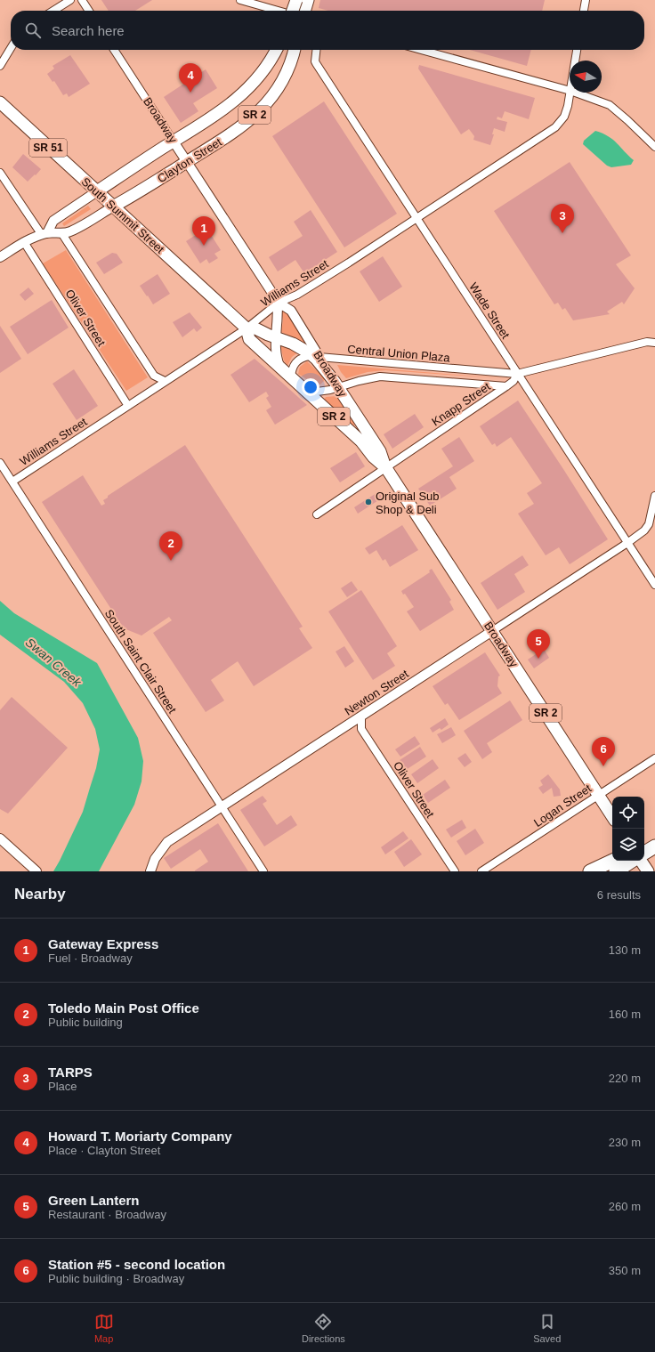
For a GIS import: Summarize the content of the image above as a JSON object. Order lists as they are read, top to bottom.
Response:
{
  "streets": {
    "main road": [
      "SR 2",
      "Broadway",
      "SR 51",
      "Clayton Street",
      "South Summit Street"
    ],
    "street": [
      "Williams Street",
      "Wade Street",
      "Oliver Street",
      "Central Union Plaza",
      "Knapp Street",
      "South Saint Clair Street",
      "Newton Street",
      "Logan Street"
    ]
  },
  "crossings": [
    ["Broadway", "Clayton Street"],
    ["Broadway", "South Summit Street"],
    ["Broadway", "Williams Street"],
    ["Broadway", "Central Union Plaza"],
    ["Broadway", "Knapp Street"],
    ["Broadway", "Newton Street"],
    ["Broadway", "Logan Street"],
    ["Clayton Street", "South Summit Street"],
    ["Clayton Street", "Oliver Street"],
    ["South Summit Street", "Williams Street"],
    ["South Summit Street", "Central Union Plaza"],
    ["Williams Street", "Wade Street"],
    ["Williams Street", "Oliver Street"],
    ["Williams Street", "South Saint Clair Street"],
    ["Wade Street", "Central Union Plaza"],
    ["Wade Street", "Knapp Street"],
    ["Wade Street", "Newton Street"],
    ["Oliver Street", "Newton Street"],
    ["Central Union Plaza", "Knapp Street"],
    ["South Saint Clair Street", "Newton Street"]
  ],
  "water": ["Swan Creek"],
  "places": ["Original Sub Shop & Deli"],
  "north": "left",
  "page": {
    "search": "Search here",
    "pins": [
      "4",
      "3",
      "1",
      "2",
      "5",
      "6"
    ],
    "heading": ["Nearby", "6 results"],
    "list": [
      {
        "mark": "1",
        "name": "Gateway Express",
        "note": "Fuel · Broadway",
        "value": "130 m"
      },
      {
        "mark": "2",
        "name": "Toledo Main Post Office",
        "note": "Public building",
        "value": "160 m"
      },
      {
        "mark": "3",
        "name": "TARPS",
        "note": "Place",
        "value": "220 m"
      },
      {
        "mark": "4",
        "name": "Howard T. Moriarty Company",
        "note": "Place · Clayton Street",
        "value": "230 m"
      },
      {
        "mark": "5",
        "name": "Green Lantern",
        "note": "Restaurant · Broadway",
        "value": "260 m"
      },
      {
        "mark": "6",
        "name": "Station #5 - second location",
        "note": "Public building · Broadway",
        "value": "350 m"
      }
    ],
    "nav": ["Map", "Directions", "Saved"]
  }
}
